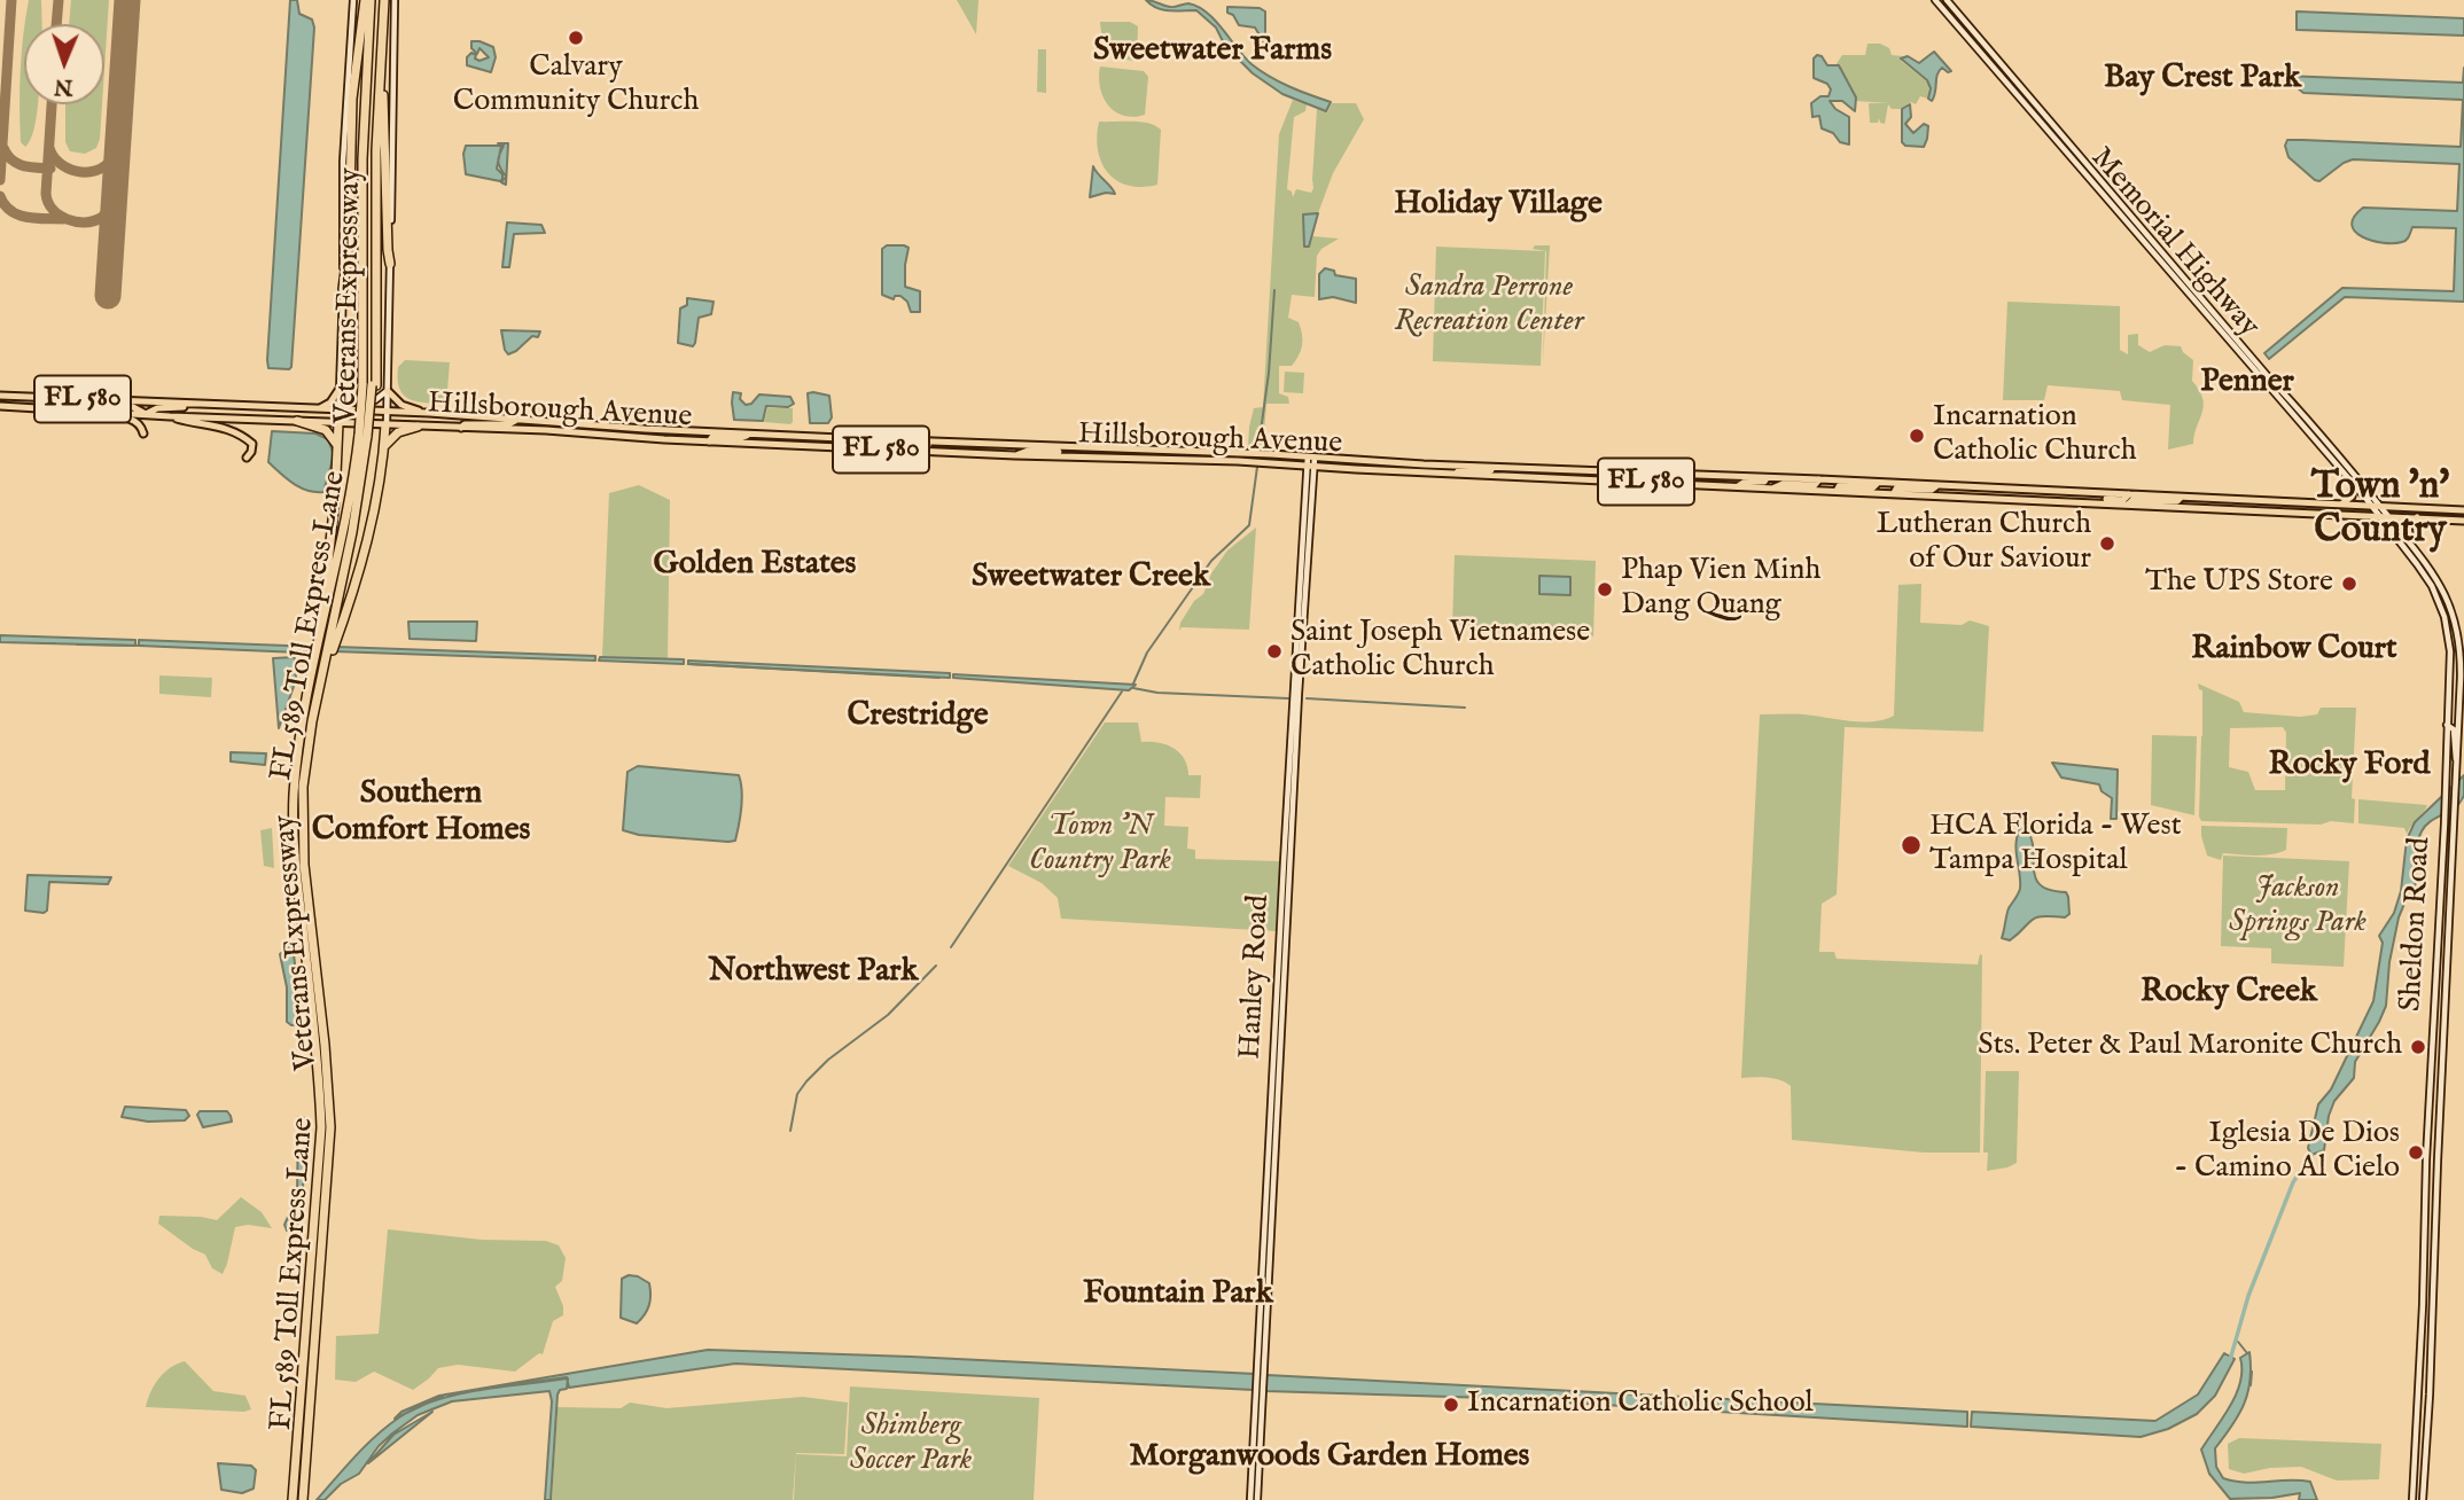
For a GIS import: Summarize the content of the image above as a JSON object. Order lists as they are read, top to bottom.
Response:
{
  "streets": {
    "highway": ["Veterans Expressway"],
    "main road": [
      "Memorial Highway",
      "FL 580",
      "Hillsborough Avenue",
      "Sheldon Road",
      "Hanley Road"
    ]
  },
  "crossings": [
    ["Memorial Highway", "FL 580"],
    ["Memorial Highway", "Hillsborough Avenue"],
    ["Memorial Highway", "Sheldon Road"],
    ["FL 580", "Hillsborough Avenue"],
    ["Hillsborough Avenue", "Sheldon Road"],
    ["Hillsborough Avenue", "Hanley Road"]
  ],
  "districts": [
    "Sweetwater Farms",
    "Bay Crest Park",
    "Holiday Village",
    "Penner",
    "Town 'n' Country",
    "Golden Estates",
    "Sweetwater Creek",
    "Rainbow Court",
    "Crestridge",
    "Rocky Ford",
    "Southern Comfort Homes",
    "Northwest Park",
    "Rocky Creek",
    "Fountain Park",
    "Morganwoods Garden Homes"
  ],
  "parks": [
    "Sandra Perrone Recreation Center",
    "Town ’N Country Park",
    "Jackson Springs Park",
    "Shimberg Soccer Park"
  ],
  "places": [
    "Calvary Community Church",
    "Incarnation Catholic Church",
    "Lutheran Church of Our Saviour",
    "The UPS Store",
    "Phap Vien Minh Dang Quang",
    "Saint Joseph Vietnamese Catholic Church",
    "HCA Florida - West Tampa Hospital",
    "Sts. Peter & Paul Maronite Church",
    "Iglesia De Dios - Camino Al Cielo",
    "Incarnation Catholic School"
  ],
  "north": "bottom"
}
